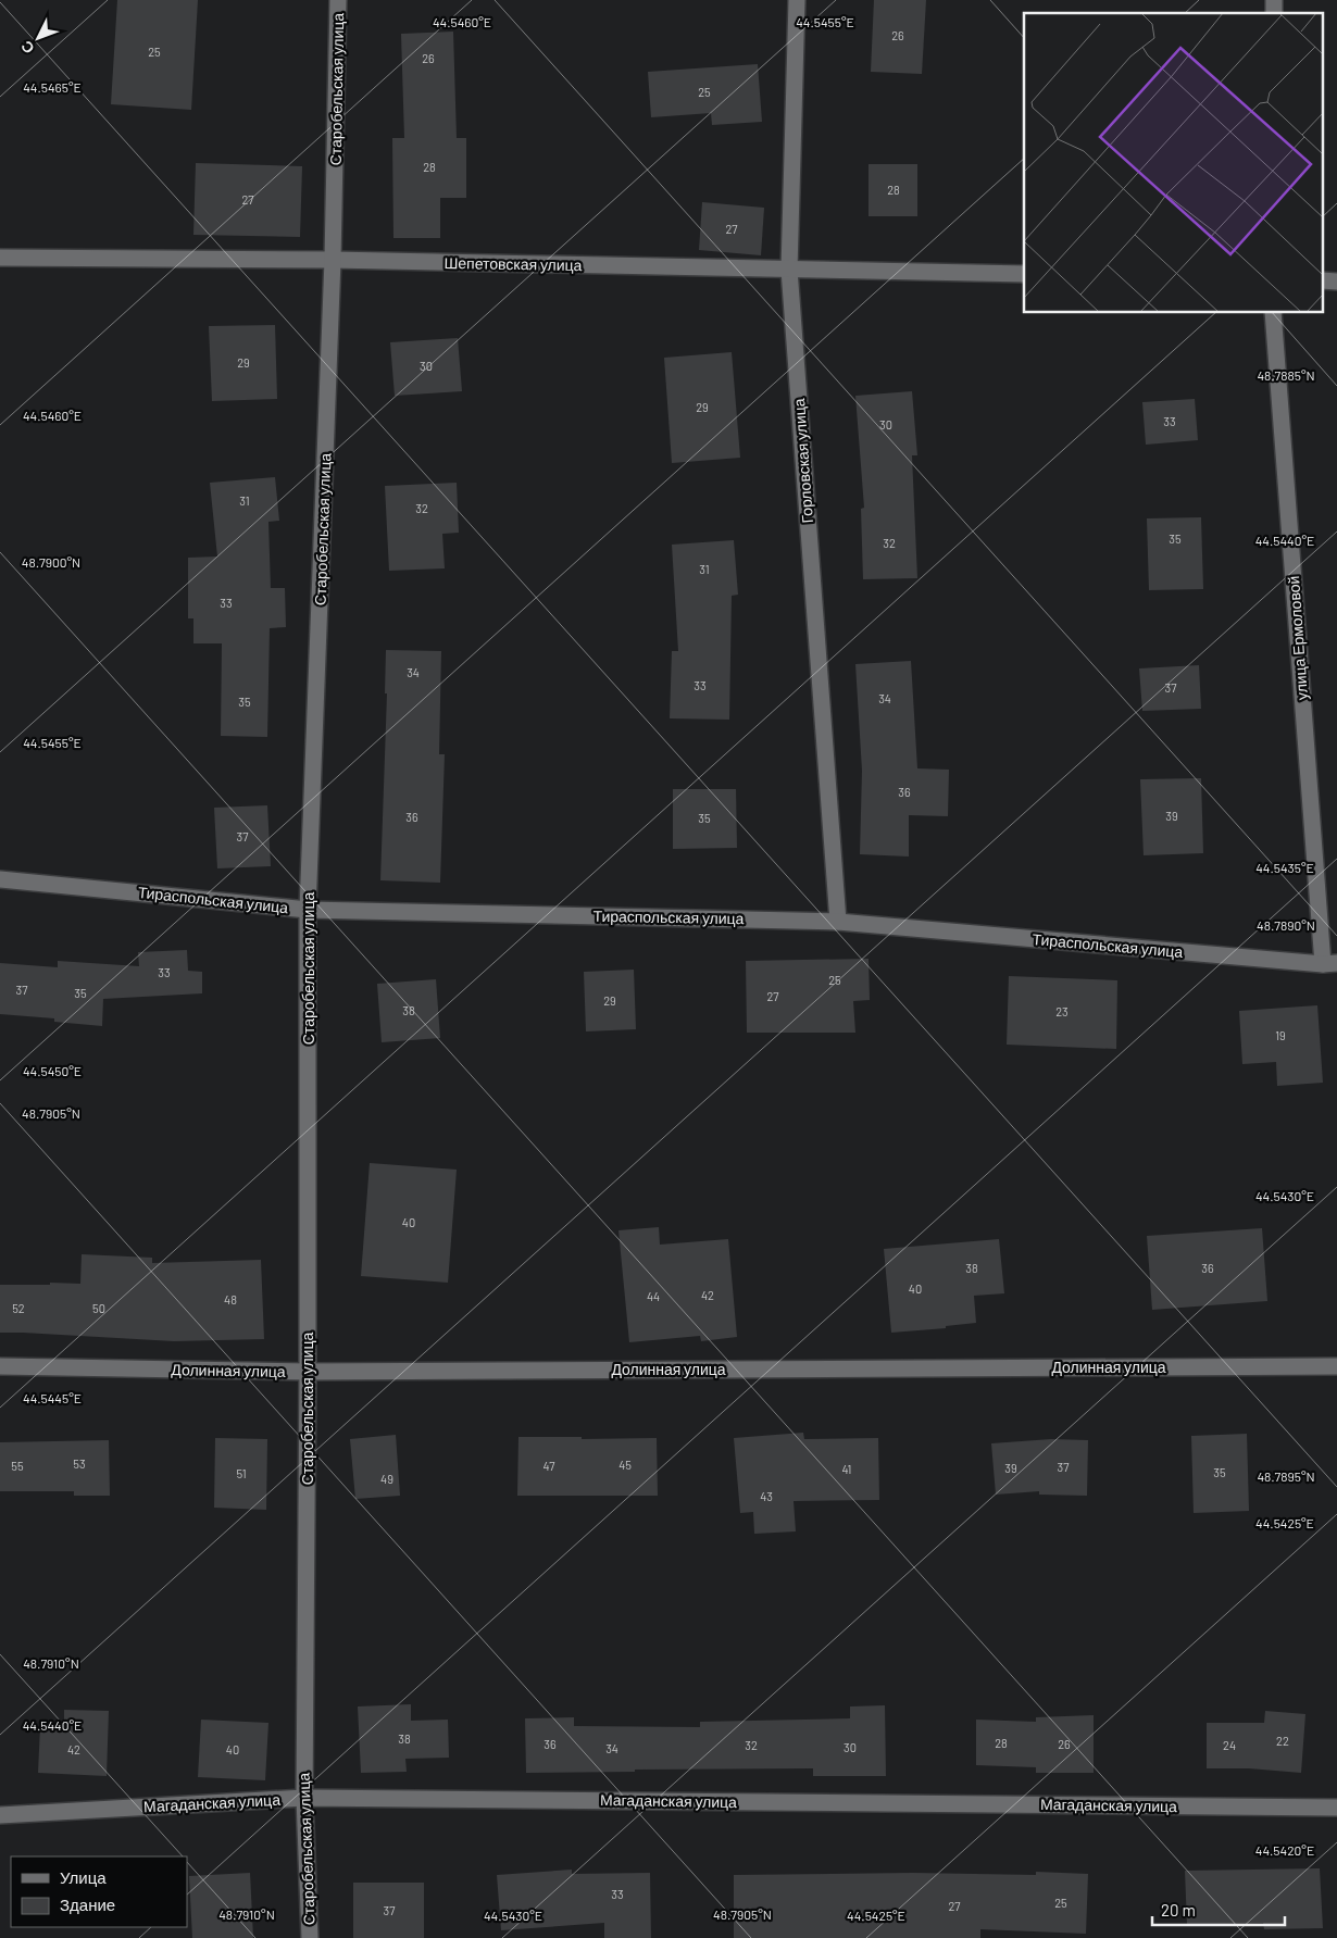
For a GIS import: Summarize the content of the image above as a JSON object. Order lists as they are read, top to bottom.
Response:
{
  "streets": {
    "street": [
      "Старобельская улица",
      "Шепетовская улица",
      "Горловская улица",
      "улица Ермоловой",
      "Тираспольская улица",
      "Долинная улица",
      "Магаданская улица"
    ]
  },
  "crossings": [
    ["Старобельская улица", "Шепетовская улица"],
    ["Старобельская улица", "Тираспольская улица"],
    ["Старобельская улица", "Долинная улица"],
    ["Старобельская улица", "Магаданская улица"],
    ["Шепетовская улица", "Горловская улица"],
    ["Горловская улица", "Тираспольская улица"],
    ["улица Ермоловой", "Тираспольская улица"]
  ],
  "house_numbers": [
    "26",
    "25",
    "26",
    "25",
    "28",
    "28",
    "27",
    "27",
    "29",
    "30",
    "29",
    "33",
    "30",
    "31",
    "32",
    "35",
    "32",
    "31",
    "33",
    "34",
    "33",
    "37",
    "34",
    "35",
    "36",
    "39",
    "36",
    "35",
    "37",
    "33",
    "25",
    "37",
    "35",
    "27",
    "29",
    "38",
    "23",
    "19",
    "40",
    "38",
    "36",
    "40",
    "42",
    "44",
    "48",
    "52",
    "50",
    "53",
    "45",
    "55",
    "47",
    "37",
    "39",
    "41",
    "35",
    "51",
    "49",
    "43",
    "38",
    "22",
    "28",
    "36",
    "26",
    "32",
    "24",
    "30",
    "34",
    "42",
    "40",
    "33",
    "25",
    "27",
    "37"
  ],
  "legend": ["Улица", "Здание"],
  "scale_bar": "20 m",
  "north": "bottom left",
  "coordinates": [
    "44.5460°E",
    "44.5455°E",
    "44.5465°E",
    "48.7885°N",
    "44.5440°E",
    "48.7900°N",
    "44.5435°E",
    "48.7890°N",
    "44.5450°E",
    "48.7905°N",
    "44.5430°E",
    "44.5445°E",
    "48.7895°N",
    "44.5425°E",
    "48.7910°N",
    "44.5420°E"
  ]
}
